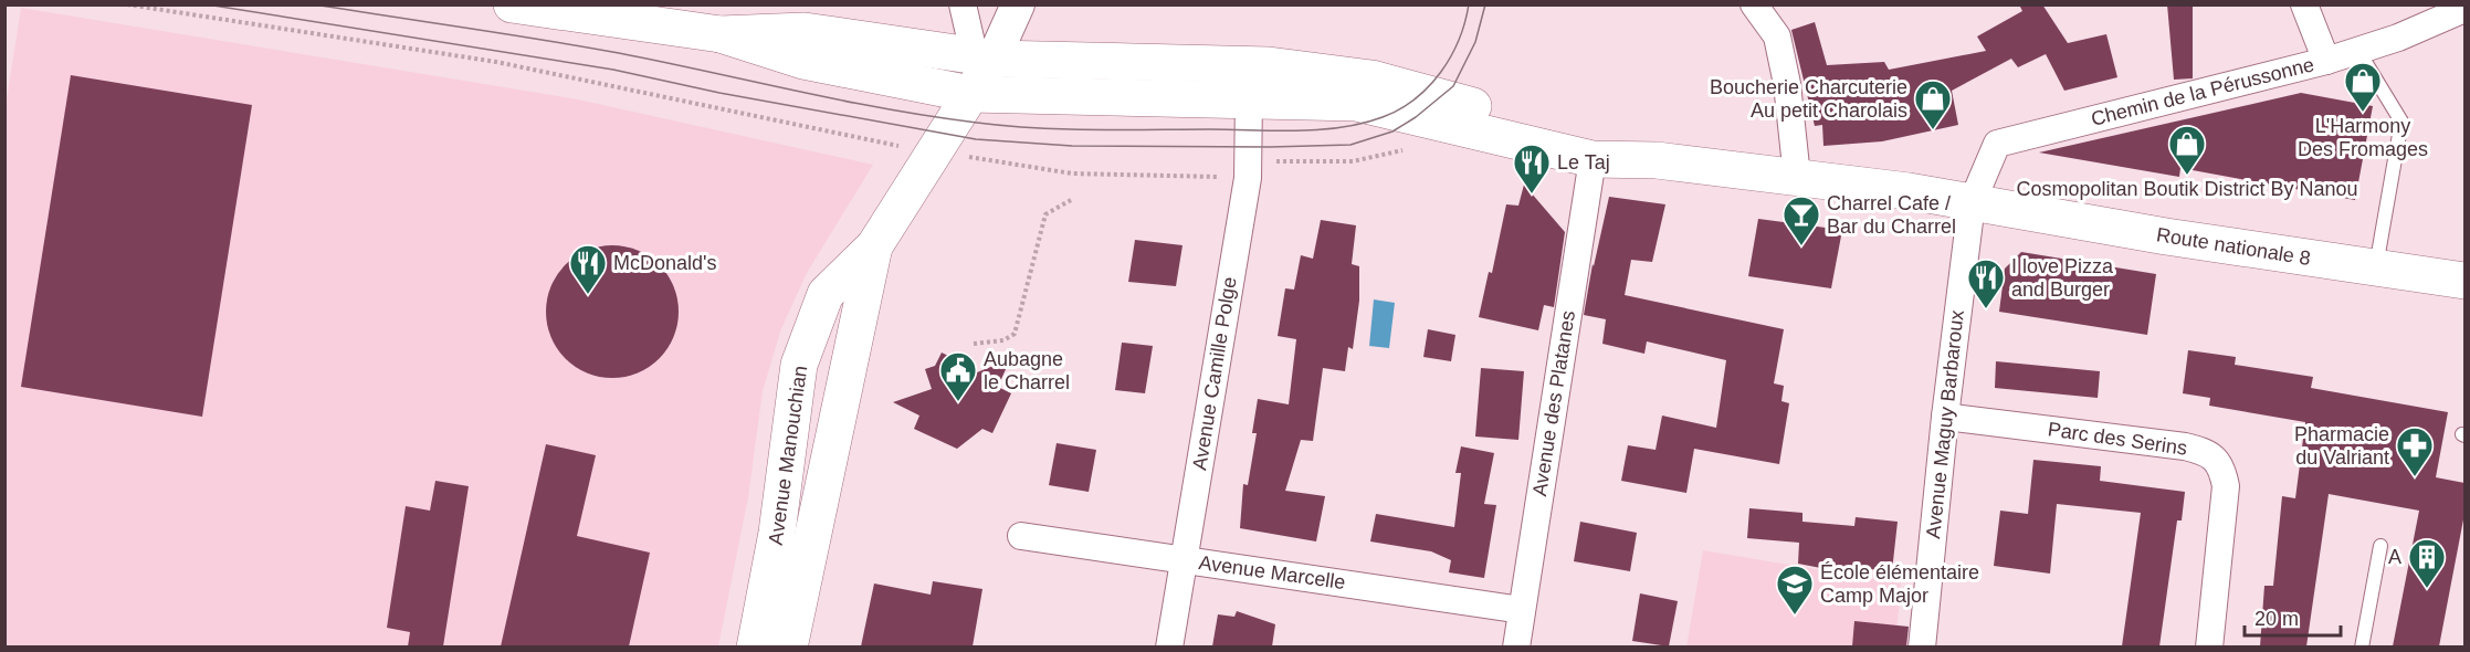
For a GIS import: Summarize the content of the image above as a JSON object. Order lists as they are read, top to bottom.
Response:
{
  "streets": {
    "main road": ["Route nationale 8", "Avenue Manouchian"],
    "street": [
      "Chemin de la Pérussonne",
      "Avenue Camille Polge",
      "Avenue des Platanes",
      "Avenue Maguy Barbaroux",
      "Parc des Serins",
      "Avenue Marcelle"
    ]
  },
  "crossings": [
    ["Chemin de la Pérussonne", "Route nationale 8"],
    ["Chemin de la Pérussonne", "Avenue Maguy Barbaroux"],
    ["Route nationale 8", "Avenue Maguy Barbaroux"],
    ["Avenue Camille Polge", "Avenue Marcelle"],
    ["Avenue des Platanes", "Avenue Marcelle"],
    ["Avenue Maguy Barbaroux", "Parc des Serins"]
  ],
  "places": {
    "shop": ["L'Harmony Des Fromages", "Boucherie Charcuterie Au petit Charolais", "Cosmopolitan Boutik District By Nanou"],
    "restaurant": ["Le Taj", "McDonald's", "I love Pizza and Burger"],
    "bar": ["Charrel Cafe / Bar du Charrel"],
    "public building": ["Aubagne le Charrel"],
    "pharmacy": ["Pharmacie du Valriant"],
    "building": ["A"],
    "school or university": ["École élémentaire Camp Major"]
  },
  "scale_bar": "20 m"
}
